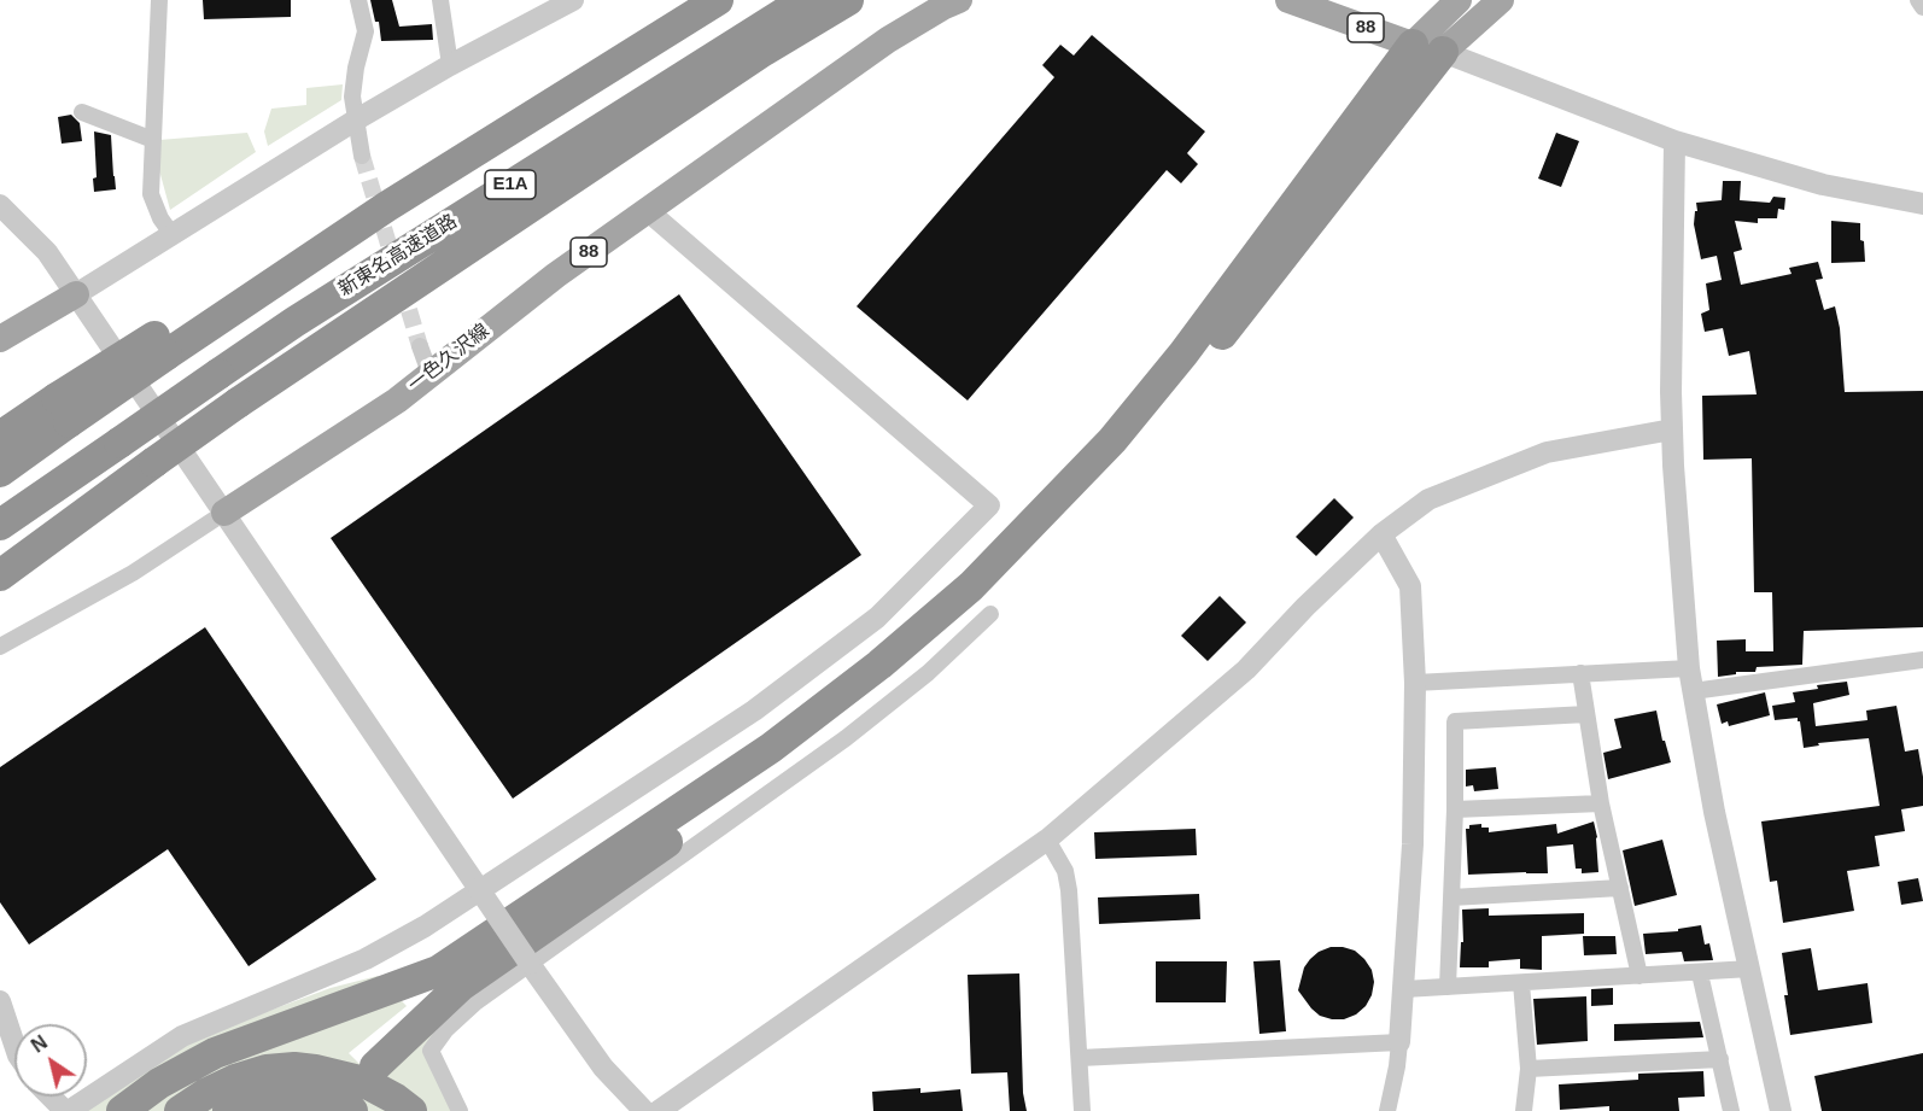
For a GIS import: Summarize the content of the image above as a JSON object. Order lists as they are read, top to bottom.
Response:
{
  "streets": {
    "highway": ["E1A", "新東名高速道路"],
    "main road": ["88", "一色久沢線"]
  },
  "north": "top left"
}
